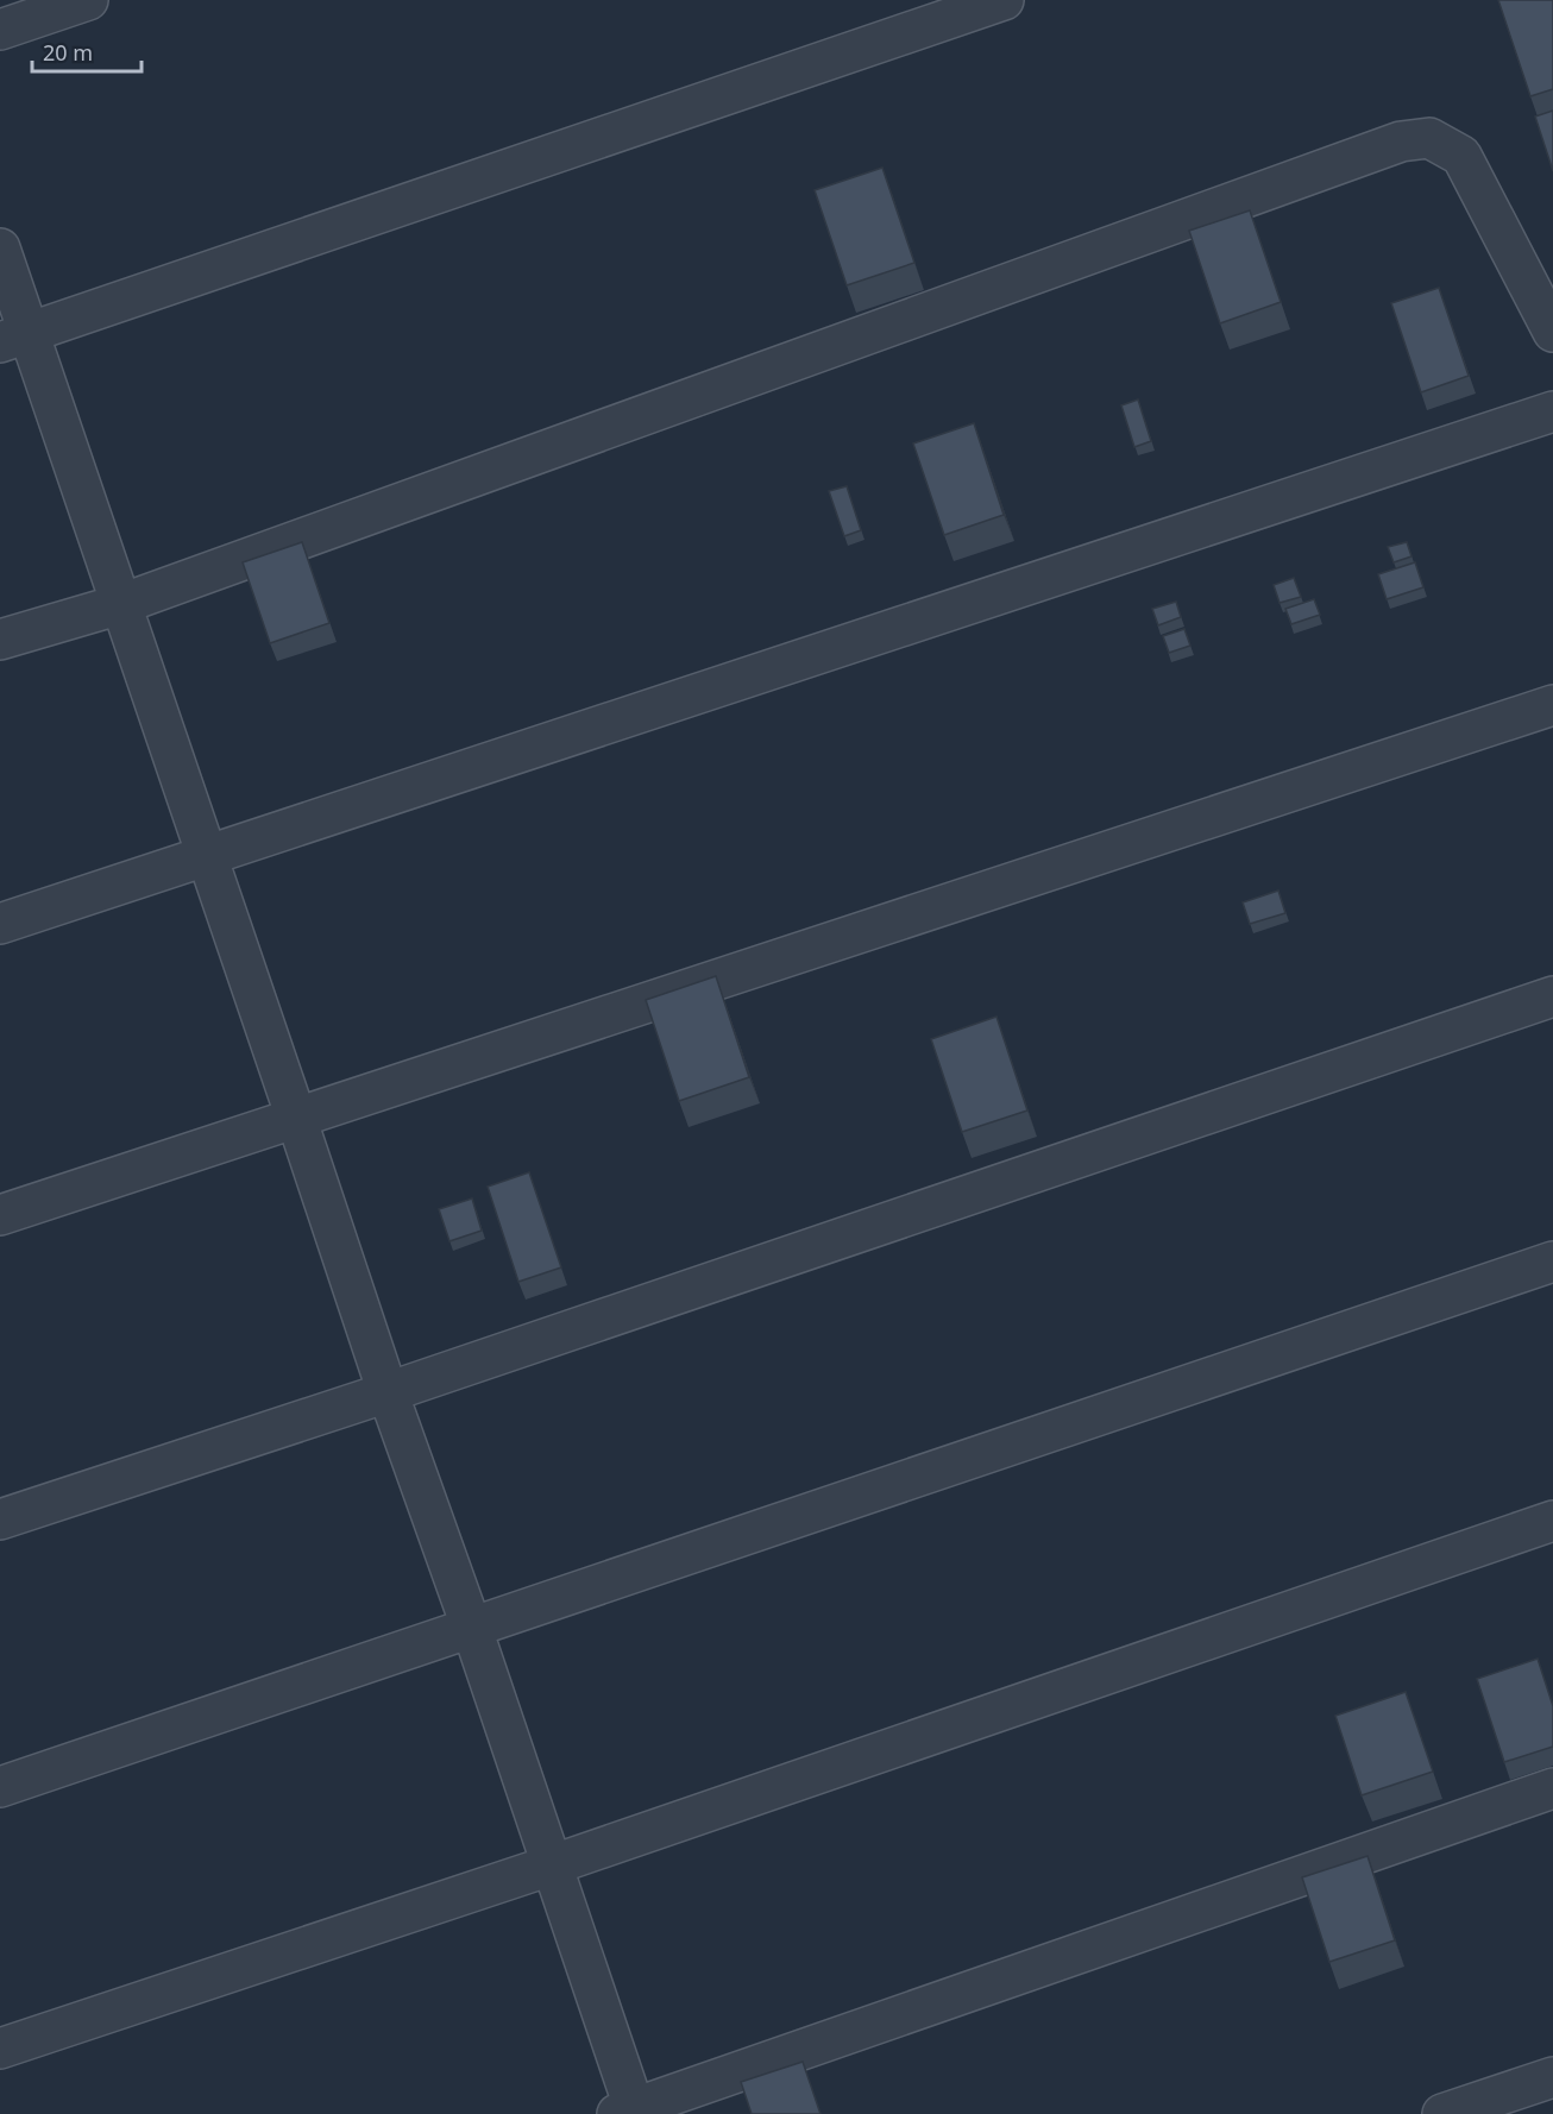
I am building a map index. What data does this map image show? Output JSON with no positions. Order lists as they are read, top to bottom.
{
  "scale_bar": "20 m"
}
